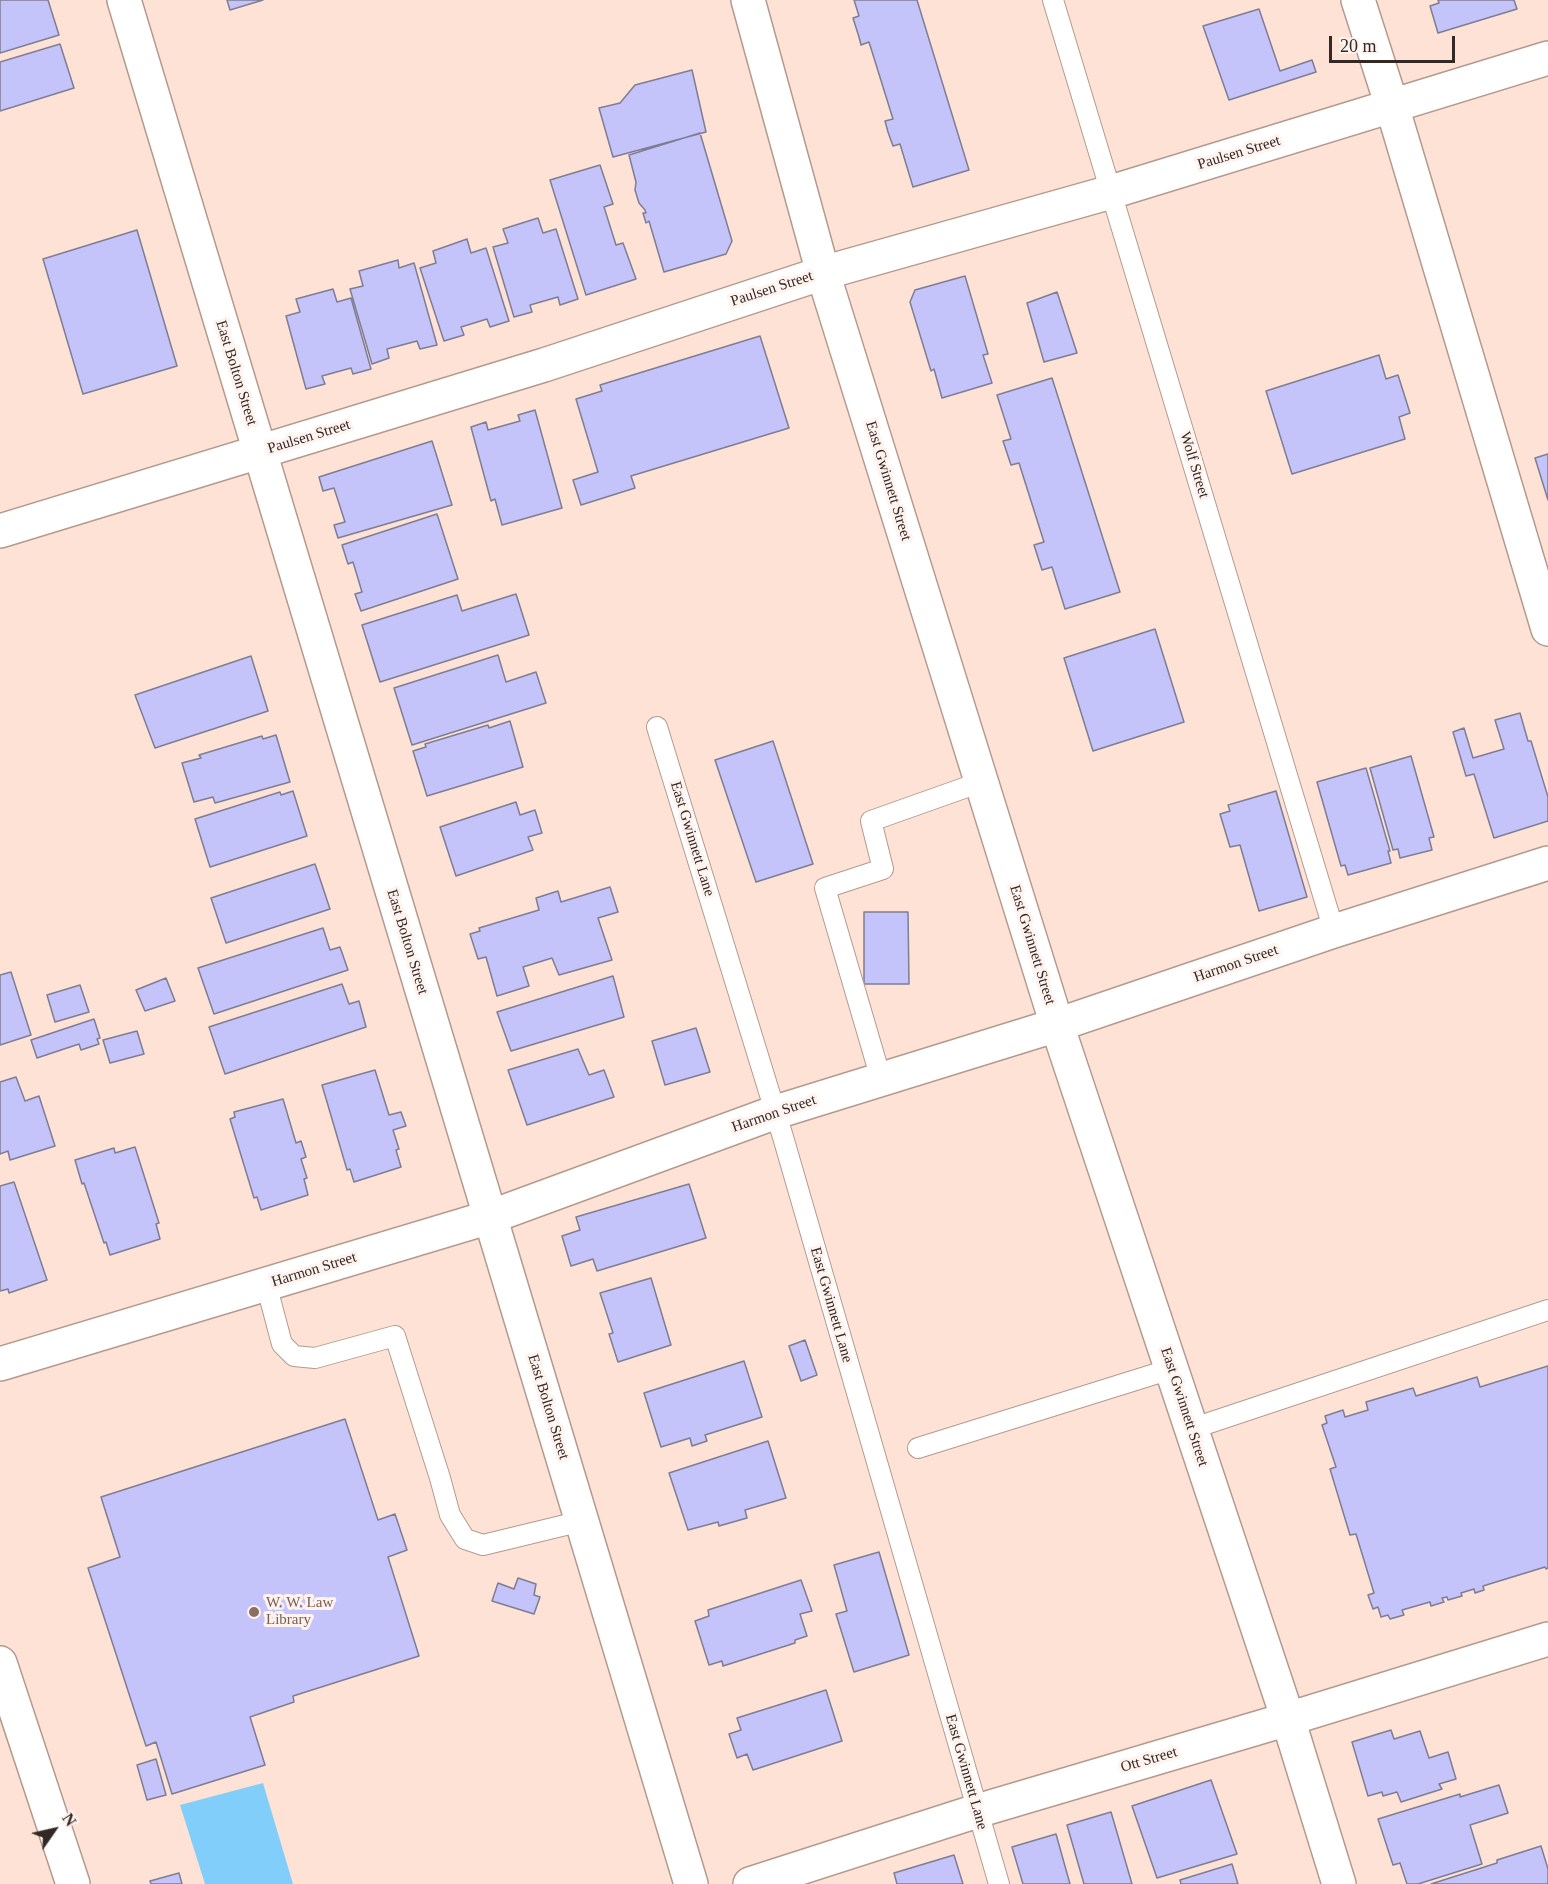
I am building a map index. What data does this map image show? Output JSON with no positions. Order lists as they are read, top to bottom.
{
  "streets": {
    "street": [
      "Paulsen Street",
      "East Bolton Street",
      "East Gwinnett Street",
      "Harmon Street",
      "Ott Street"
    ],
    "lane": ["Wolf Street", "East Gwinnett Lane"]
  },
  "crossings": [
    ["Paulsen Street", "East Bolton Street"],
    ["Paulsen Street", "Wolf Street"],
    ["Paulsen Street", "East Gwinnett Street"],
    ["East Bolton Street", "Harmon Street"],
    ["Wolf Street", "Harmon Street"],
    ["East Gwinnett Street", "Harmon Street"],
    ["East Gwinnett Street", "Ott Street"],
    ["East Gwinnett Lane", "Harmon Street"],
    ["East Gwinnett Lane", "Ott Street"]
  ],
  "places": ["W. W. Law Library"],
  "scale_bar": "20 m",
  "north": "top right"
}
